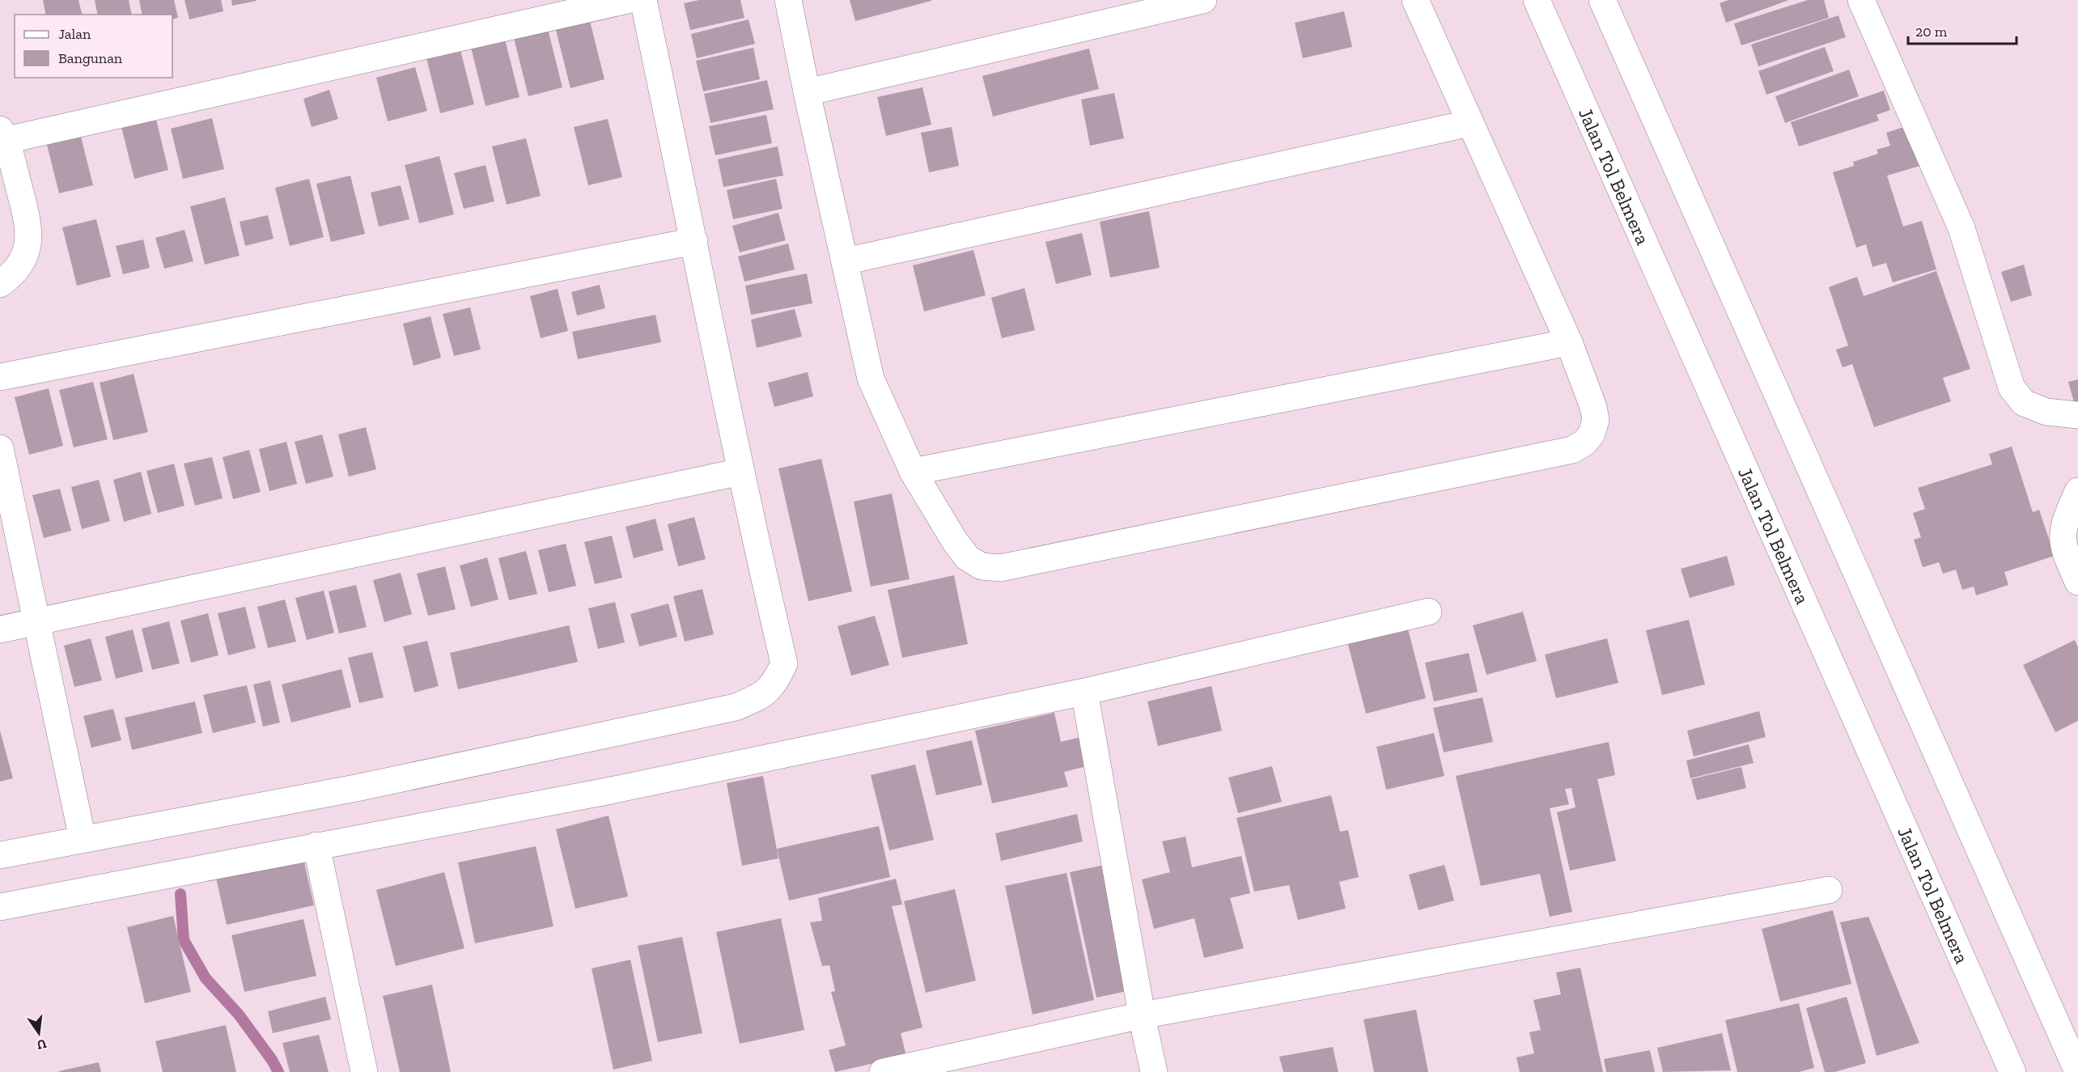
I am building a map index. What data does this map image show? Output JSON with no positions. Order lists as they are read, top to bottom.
{
  "streets": {
    "main road": ["Jalan Tol Belmera"]
  },
  "legend": ["Jalan", "Bangunan"],
  "scale_bar": "20 m",
  "north": "bottom"
}
